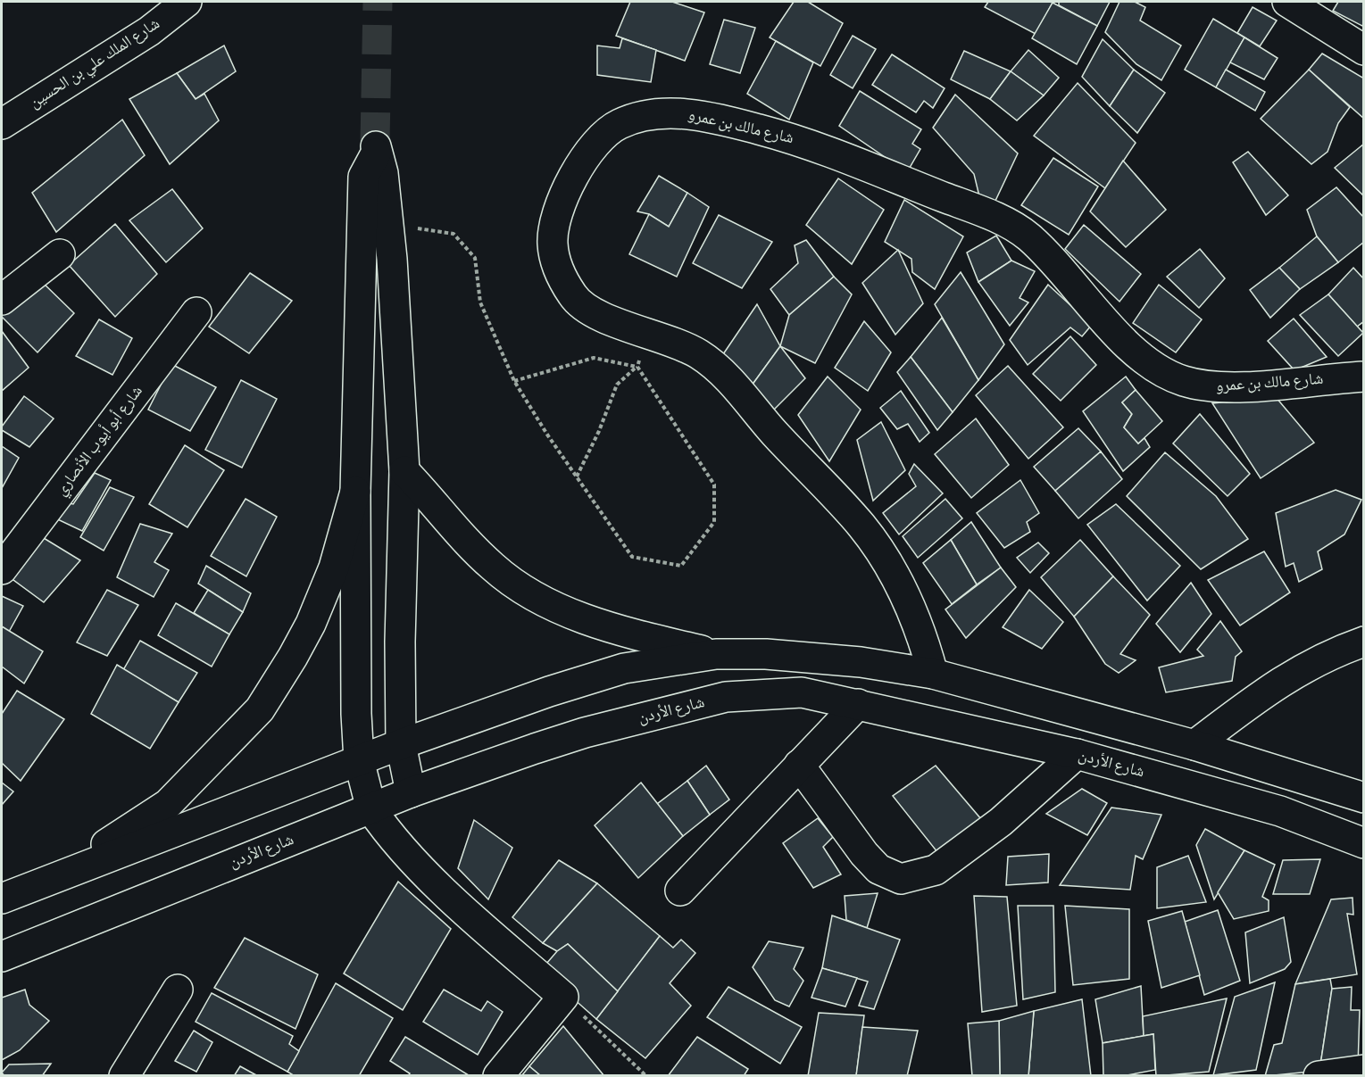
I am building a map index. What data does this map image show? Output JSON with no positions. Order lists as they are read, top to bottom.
{
  "streets": {
    "main road": [
      "شارع الملك علي بن الحسين",
      "شارع مالك بن عمرو",
      "شارع أبو أيوب الأنصاري",
      "شارع الأردن"
    ]
  }
}
